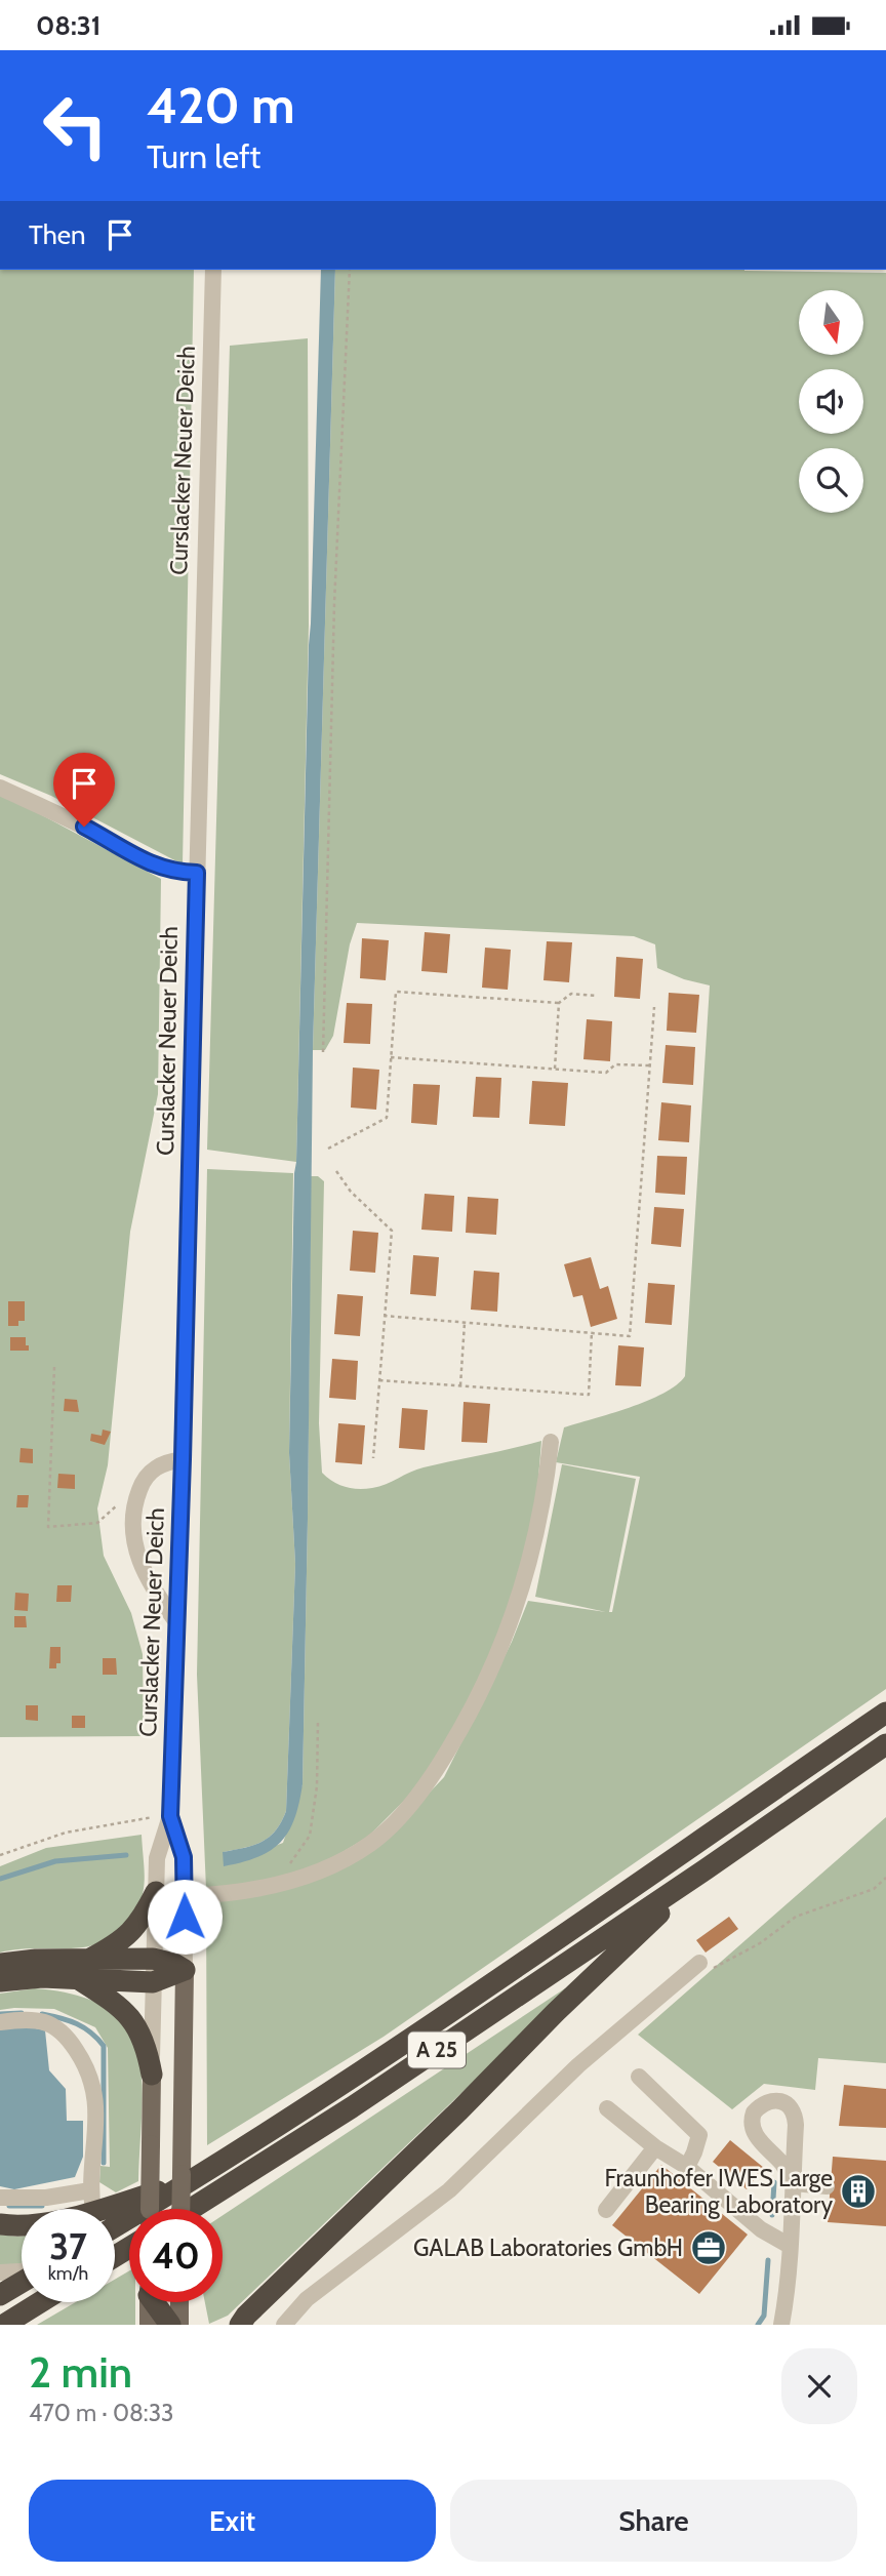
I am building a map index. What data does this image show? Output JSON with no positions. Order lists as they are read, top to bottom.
{
  "streets": {
    "highway": ["A 25"],
    "main road": ["Curslacker Neuer Deich"]
  },
  "places": {
    "building": ["Fraunhofer IWES Large Bearing Laboratory"],
    "office": ["GALAB Laboratories GmbH"]
  },
  "north": "bottom",
  "page": {
    "status": "08:31",
    "turn": ["420 m", "Turn left"],
    "then": "Then",
    "speed": "37 km/h",
    "limit": "40",
    "heading": ["2 min", "470 m · 08:33"],
    "buttons": ["Exit", "Share"]
  }
}
